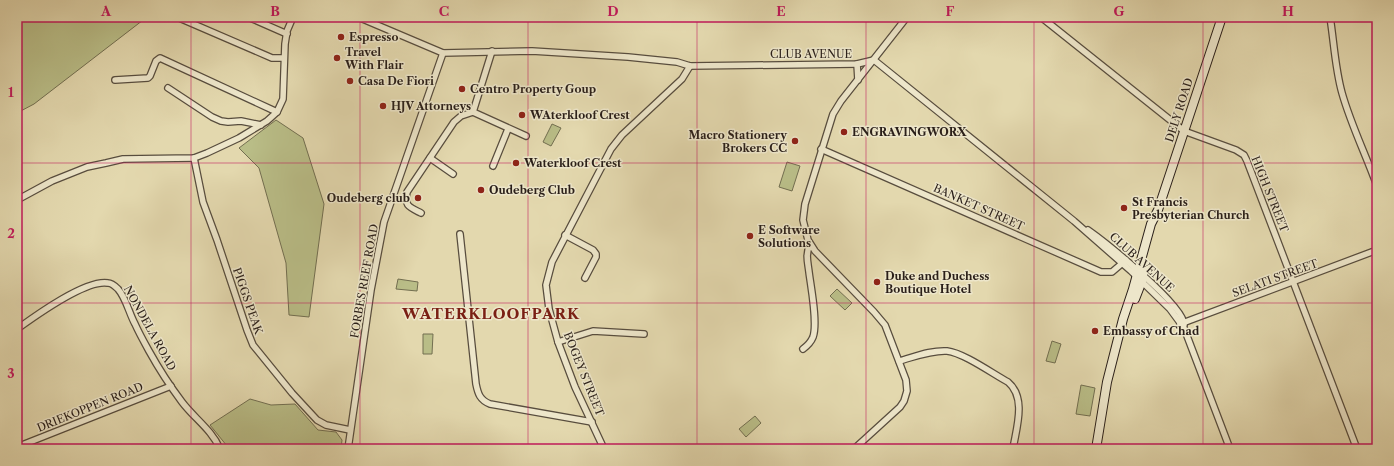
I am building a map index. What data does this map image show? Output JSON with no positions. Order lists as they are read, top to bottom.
{
  "streets": {
    "street": [
      "CLUB AVENUE",
      "DELY ROAD",
      "HIGH STREET",
      "BANKET STREET",
      "SELATI STREET",
      "FORBES REEF ROAD",
      "PIGGS PEAK",
      "NONDELA ROAD",
      "BOGEY STREET",
      "DRIEKOPPEN ROAD"
    ]
  },
  "crossings": [
    ["CLUB AVENUE", "DELY ROAD"],
    ["CLUB AVENUE", "BANKET STREET"],
    ["CLUB AVENUE", "SELATI STREET"],
    ["CLUB AVENUE", "FORBES REEF ROAD"],
    ["CLUB AVENUE", "BOGEY STREET"],
    ["DELY ROAD", "HIGH STREET"],
    ["HIGH STREET", "SELATI STREET"],
    ["FORBES REEF ROAD", "PIGGS PEAK"],
    ["NONDELA ROAD", "DRIEKOPPEN ROAD"]
  ],
  "districts": ["WATERKLOOFPARK"],
  "places": [
    "Espresso",
    "Travel With Flair",
    "Casa De Fiori",
    "Centro Property Goup",
    "HJV Attorneys",
    "WAterkloof Crest",
    "ENGRAVINGWORX",
    "Macro Stationery Brokers CC",
    "Waterkloof Crest",
    "Oudeberg Club",
    "Oudeberg club",
    "St Francis Presbyterian Church",
    "E Software Solutions",
    "Duke and Duchess Boutique Hotel",
    "Embassy of Chad"
  ],
  "grid": {
    "columns": [
      "A",
      "B",
      "C",
      "D",
      "E",
      "F",
      "G",
      "H"
    ],
    "rows": ["1", "2", "3"]
  }
}
